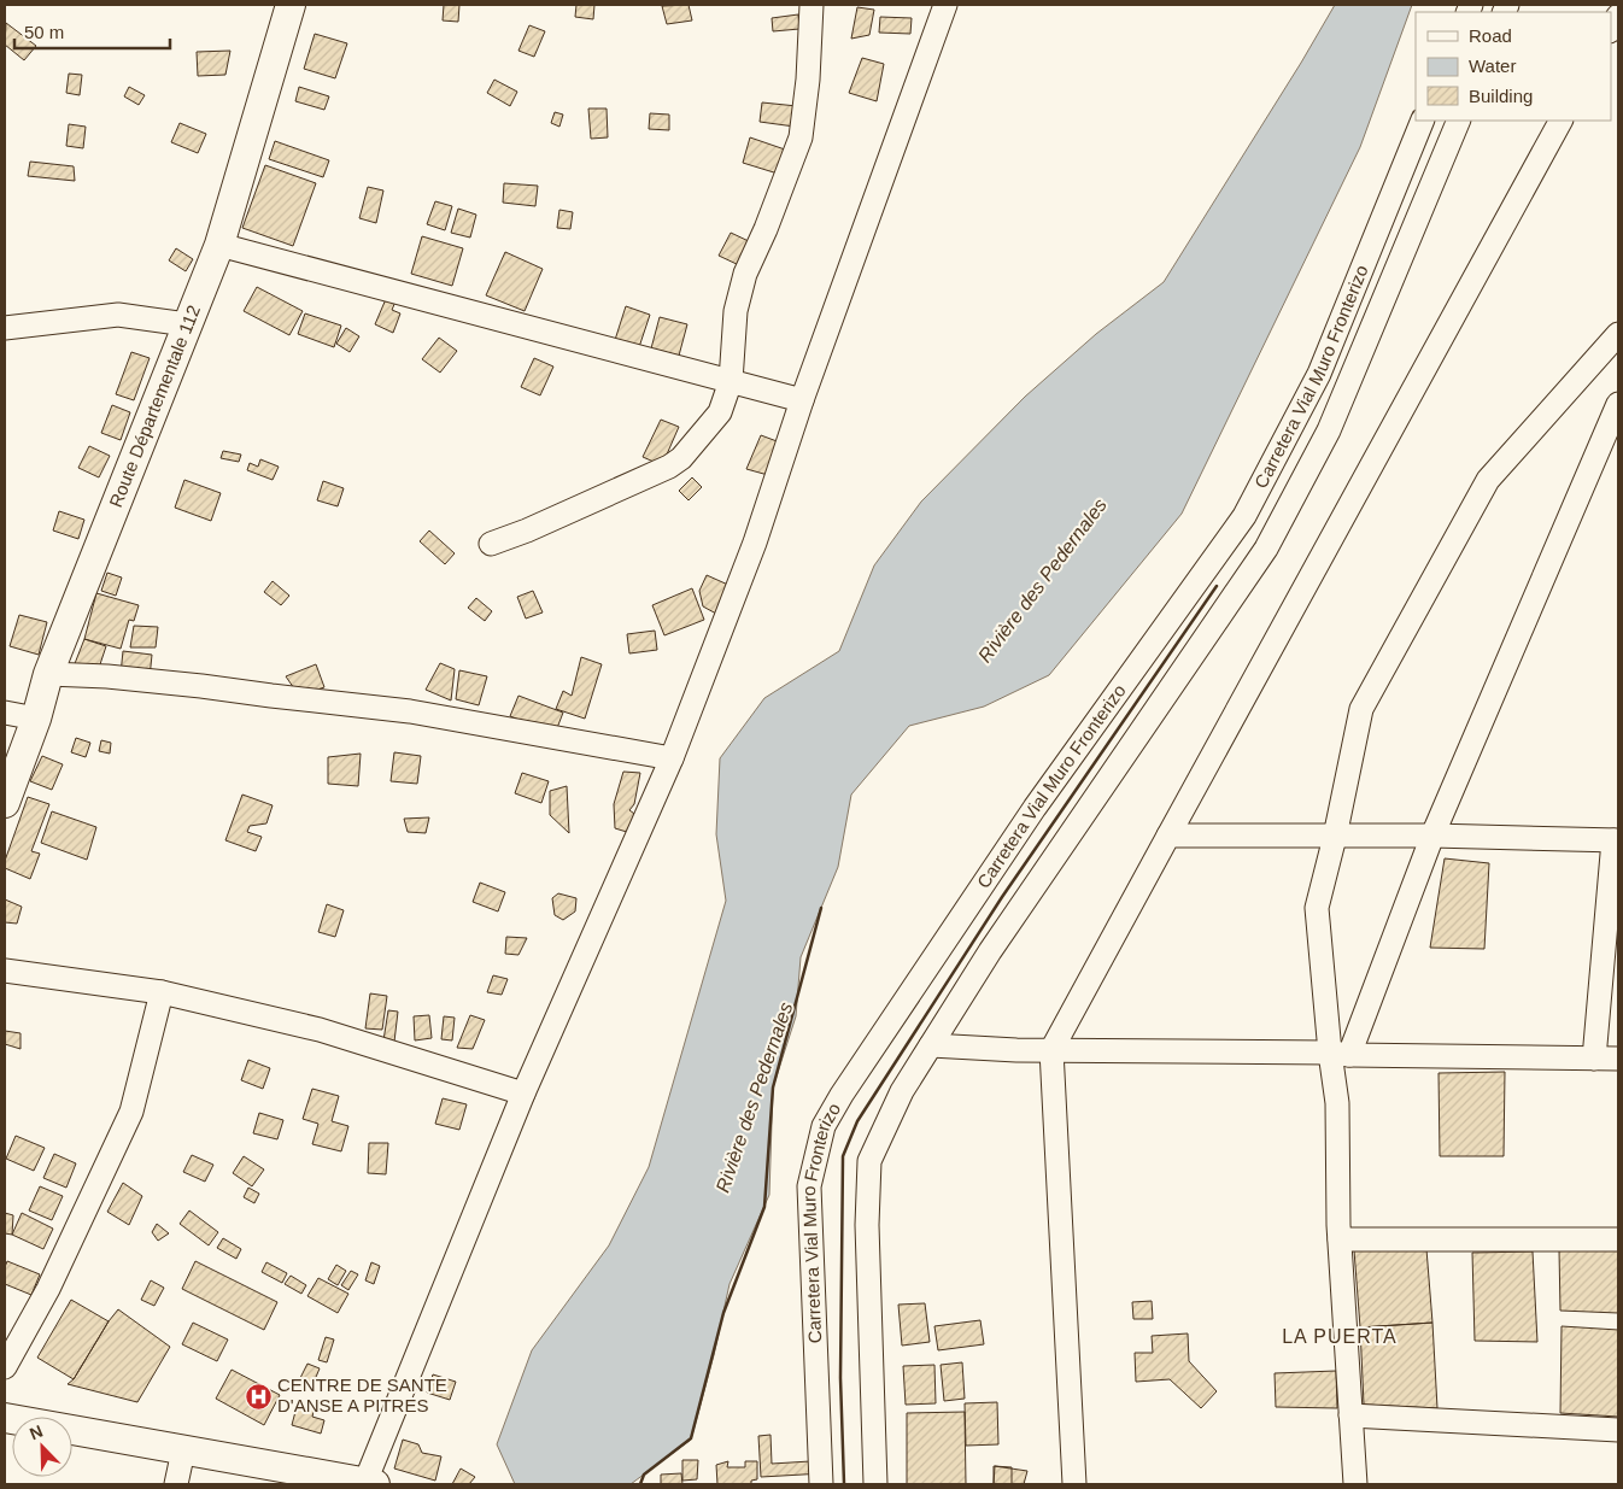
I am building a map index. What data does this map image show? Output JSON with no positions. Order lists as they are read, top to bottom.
{
  "streets": {
    "main road": ["Route Départementale 112"],
    "street": ["Carretera Vial Muro Fronterizo"]
  },
  "districts": ["LA PUERTA"],
  "water": ["Rivière des Pedernales"],
  "places": {
    "hospital": ["CENTRE DE SANTE D'ANSE A PITRES"]
  },
  "legend": ["Road", "Water", "Building"],
  "scale_bar": "50 m",
  "north": "top left"
}
